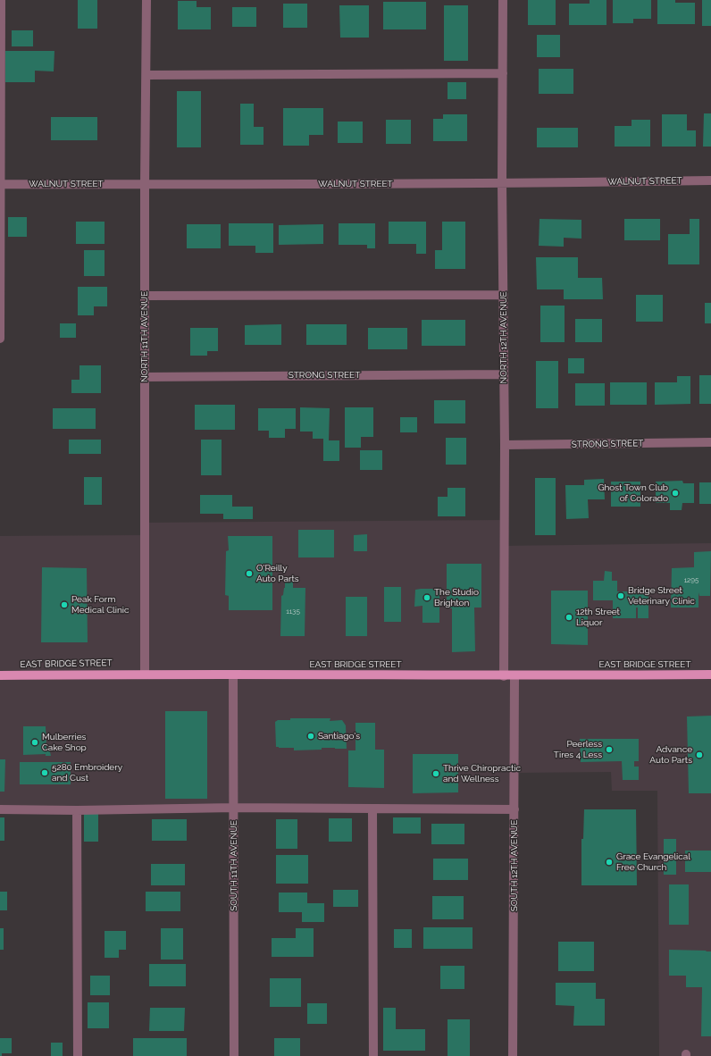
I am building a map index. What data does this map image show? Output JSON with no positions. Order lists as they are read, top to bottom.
{
  "streets": {
    "main road": ["EAST BRIDGE STREET"],
    "street": [
      "WALNUT STREET",
      "NORTH 11TH AVENUE",
      "NORTH 12TH AVENUE",
      "STRONG STREET",
      "SOUTH 11TH AVENUE",
      "SOUTH 12TH AVENUE"
    ]
  },
  "crossings": [
    ["WALNUT STREET", "NORTH 11TH AVENUE"],
    ["WALNUT STREET", "NORTH 12TH AVENUE"],
    ["NORTH 11TH AVENUE", "STRONG STREET"],
    ["NORTH 11TH AVENUE", "EAST BRIDGE STREET"],
    ["NORTH 12TH AVENUE", "STRONG STREET"],
    ["NORTH 12TH AVENUE", "EAST BRIDGE STREET"],
    ["EAST BRIDGE STREET", "SOUTH 11TH AVENUE"],
    ["EAST BRIDGE STREET", "SOUTH 12TH AVENUE"]
  ],
  "places": [
    "Ghost Town Club of Colorado",
    "O'Reilly Auto Parts",
    "Bridge Street Veterinary Clinic",
    "The Studio Brighton",
    "Peak Form Medical Clinic",
    "12th Street Liquor",
    "Santiago's",
    "Mulberries Cake Shop",
    "Peerless Tires 4 Less",
    "Advance Auto Parts",
    "5280 Embroidery and Cust",
    "Thrive Chiropractic and Wellness",
    "Grace Evangelical Free Church"
  ],
  "house_numbers": ["1295", "1135"]
}
